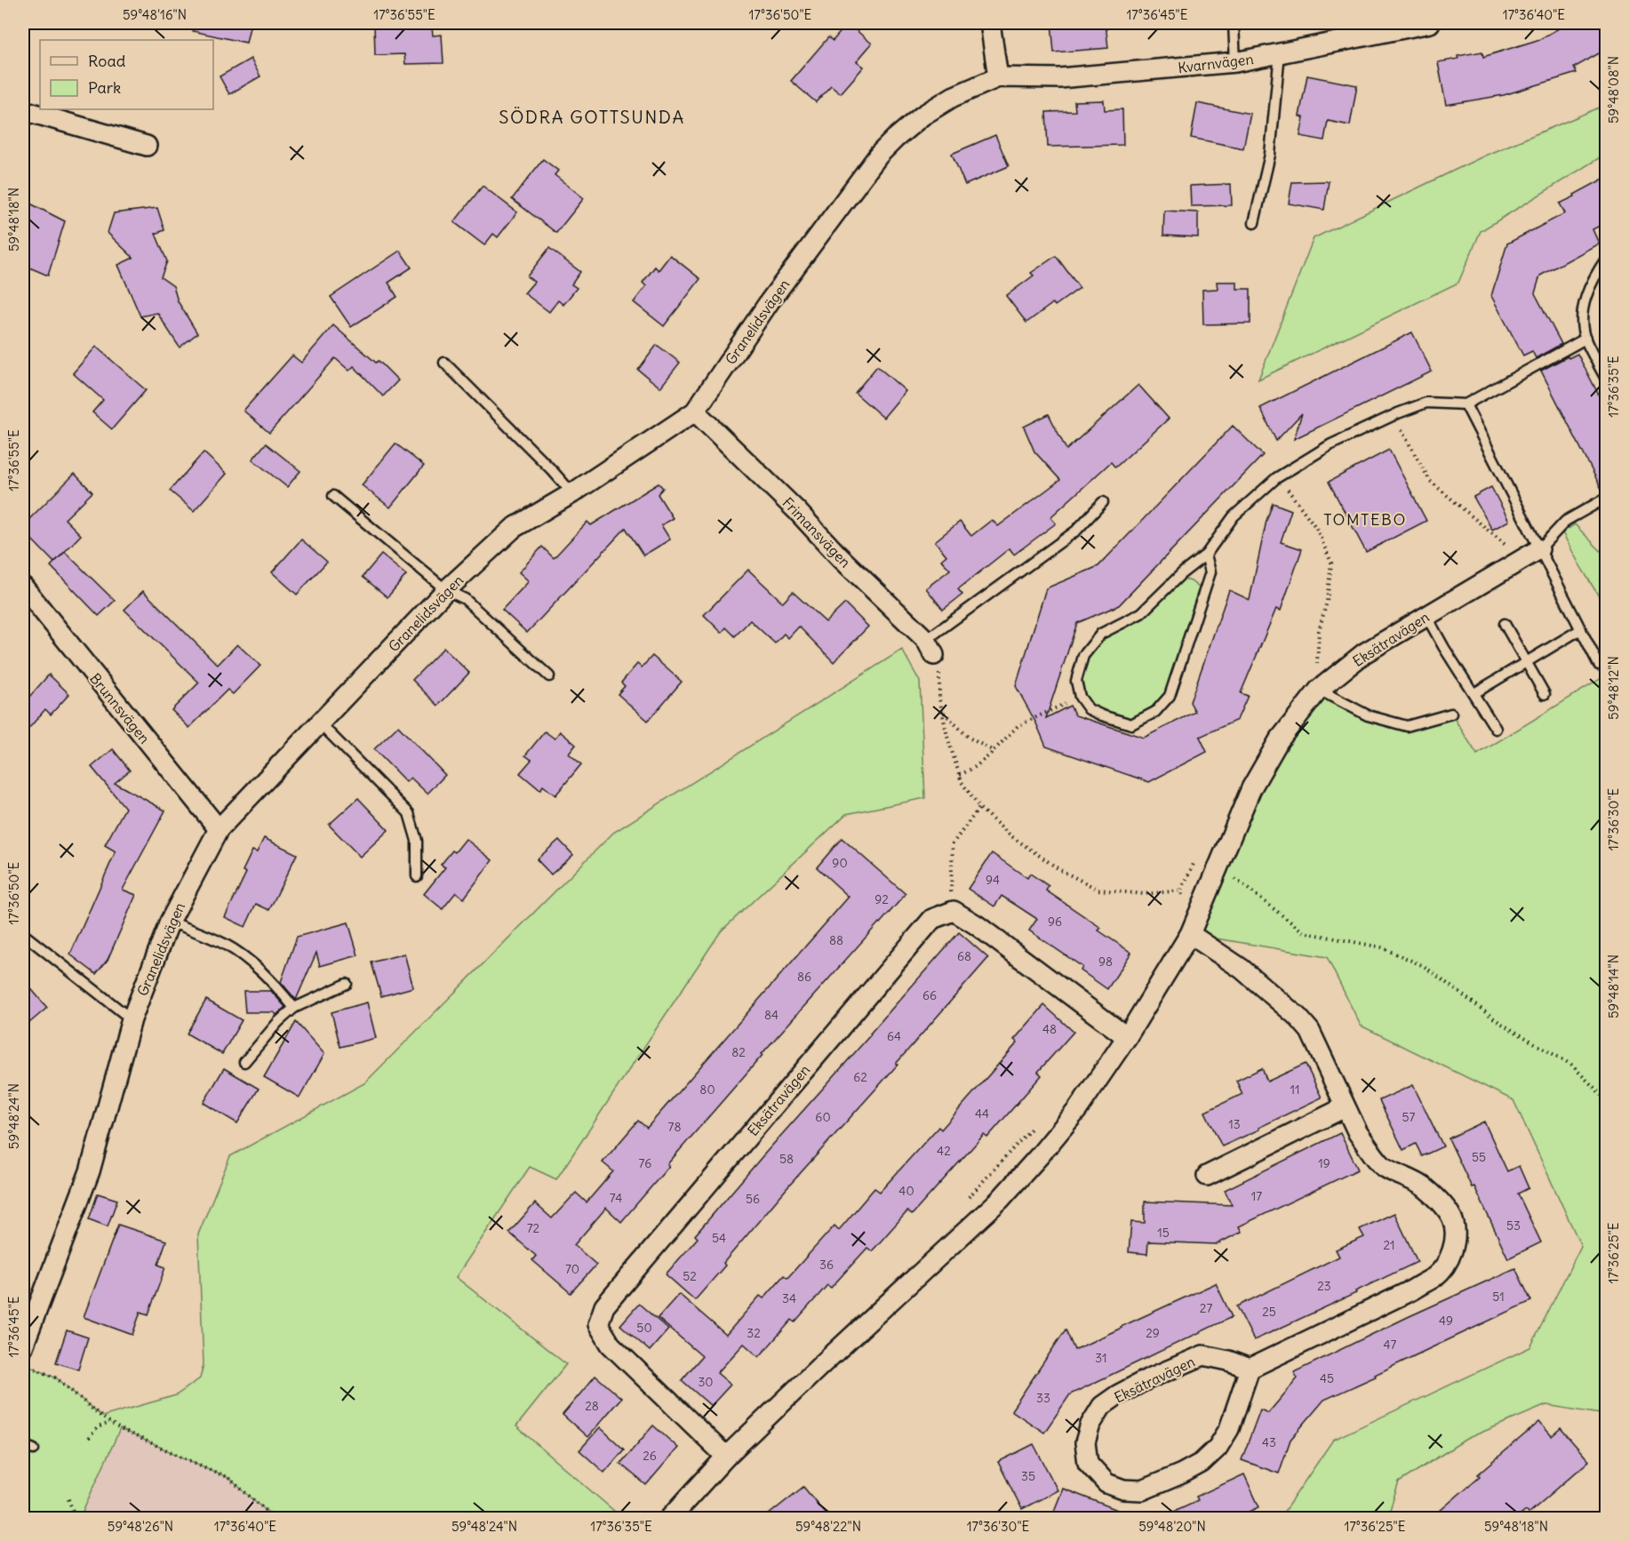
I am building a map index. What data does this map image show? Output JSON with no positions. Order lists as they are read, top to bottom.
{
  "streets": {
    "street": [
      "Kvarnvägen",
      "Granelidsvägen",
      "Frimansvägen",
      "Eksätravägen",
      "Brunnsvägen"
    ]
  },
  "crossings": [
    ["Kvarnvägen", "Granelidsvägen"],
    ["Granelidsvägen", "Frimansvägen"],
    ["Granelidsvägen", "Brunnsvägen"]
  ],
  "districts": ["SÖDRA GOTTSUNDA", "TOMTEBO"],
  "house_numbers": [
    "90",
    "94",
    "92",
    "96",
    "88",
    "68",
    "98",
    "86",
    "66",
    "84",
    "48",
    "64",
    "82",
    "62",
    "80",
    "11",
    "44",
    "60",
    "57",
    "13",
    "78",
    "42",
    "55",
    "58",
    "76",
    "19",
    "40",
    "17",
    "74",
    "56",
    "53",
    "72",
    "15",
    "54",
    "21",
    "36",
    "70",
    "52",
    "23",
    "51",
    "34",
    "27",
    "25",
    "49",
    "50",
    "32",
    "29",
    "47",
    "31",
    "45",
    "30",
    "33",
    "28",
    "43",
    "26",
    "35"
  ],
  "legend": ["Road", "Park"],
  "coordinates": [
    "59°48'16\"N",
    "17°36'55\"E",
    "17°36'50\"E",
    "17°36'45\"E",
    "17°36'40\"E",
    "59°48'08\"N",
    "59°48'18\"N",
    "17°36'35\"E",
    "59°48'12\"N",
    "17°36'30\"E",
    "59°48'14\"N",
    "59°48'24\"N",
    "17°36'25\"E",
    "59°48'26\"N",
    "59°48'22\"N",
    "59°48'20\"N"
  ]
}
